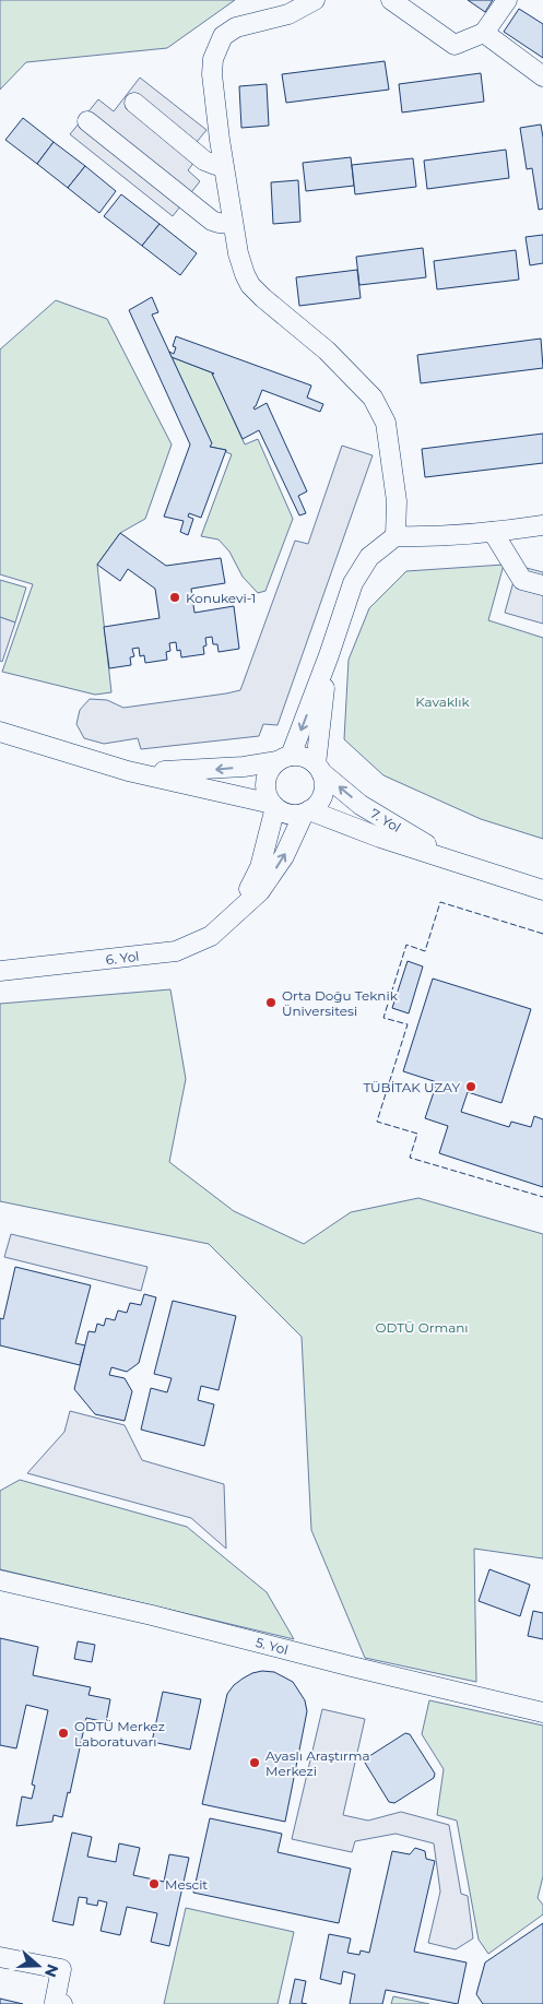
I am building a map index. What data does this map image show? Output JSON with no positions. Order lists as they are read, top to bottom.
{
  "streets": {
    "street": ["7. Yol", "6. Yol", "5. Yol"]
  },
  "crossings": [
    ["7. Yol", "6. Yol"]
  ],
  "parks": ["Kavaklık", "ODTÜ Ormanı"],
  "places": [
    "Konukevi-1",
    "Orta Doğu Teknik Üniversitesi",
    "TÜBİTAK UZAY",
    "ODTÜ Merkez Laboratuvarı",
    "Ayaslı Araştırma Merkezi",
    "Mescit"
  ],
  "north": "right"
}
